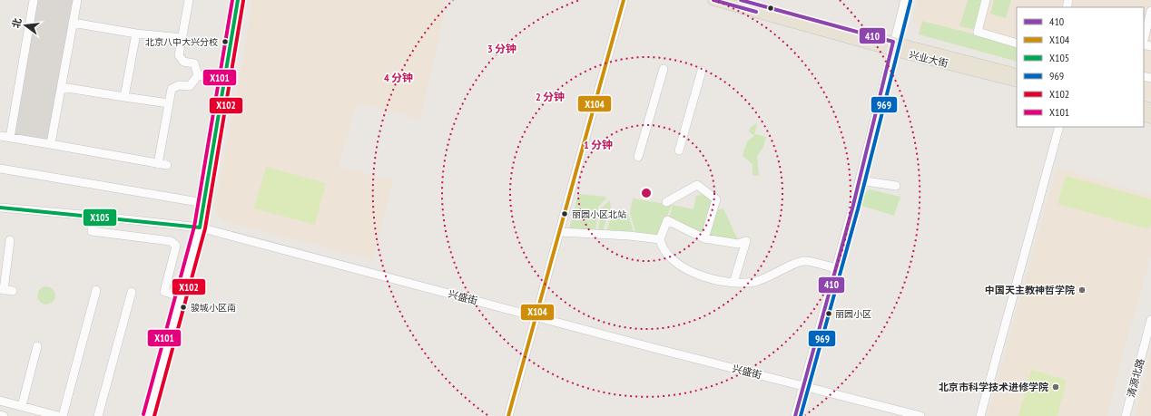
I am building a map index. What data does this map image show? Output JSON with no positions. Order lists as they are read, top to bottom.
{
  "streets": {
    "main road": ["兴业大街"],
    "street": ["兴盛街", "清源北路"]
  },
  "places": [
    "北京八中大兴分校",
    "丽园小区北站",
    "中国天主教神哲学院",
    "骏城小区南",
    "丽园小区",
    "北京市科学技术进修学院"
  ],
  "lines": [
    "transit line 410",
    "transit line X104",
    "transit line X105",
    "transit line X101",
    "transit line 969",
    "transit line X102"
  ],
  "legend": [
    "410",
    "X104",
    "X105",
    "969",
    "X102",
    "X101"
  ],
  "north": "left",
  "rings": [
    "3 分钟",
    "4 分钟",
    "2 分钟",
    "1 分钟"
  ]
}
